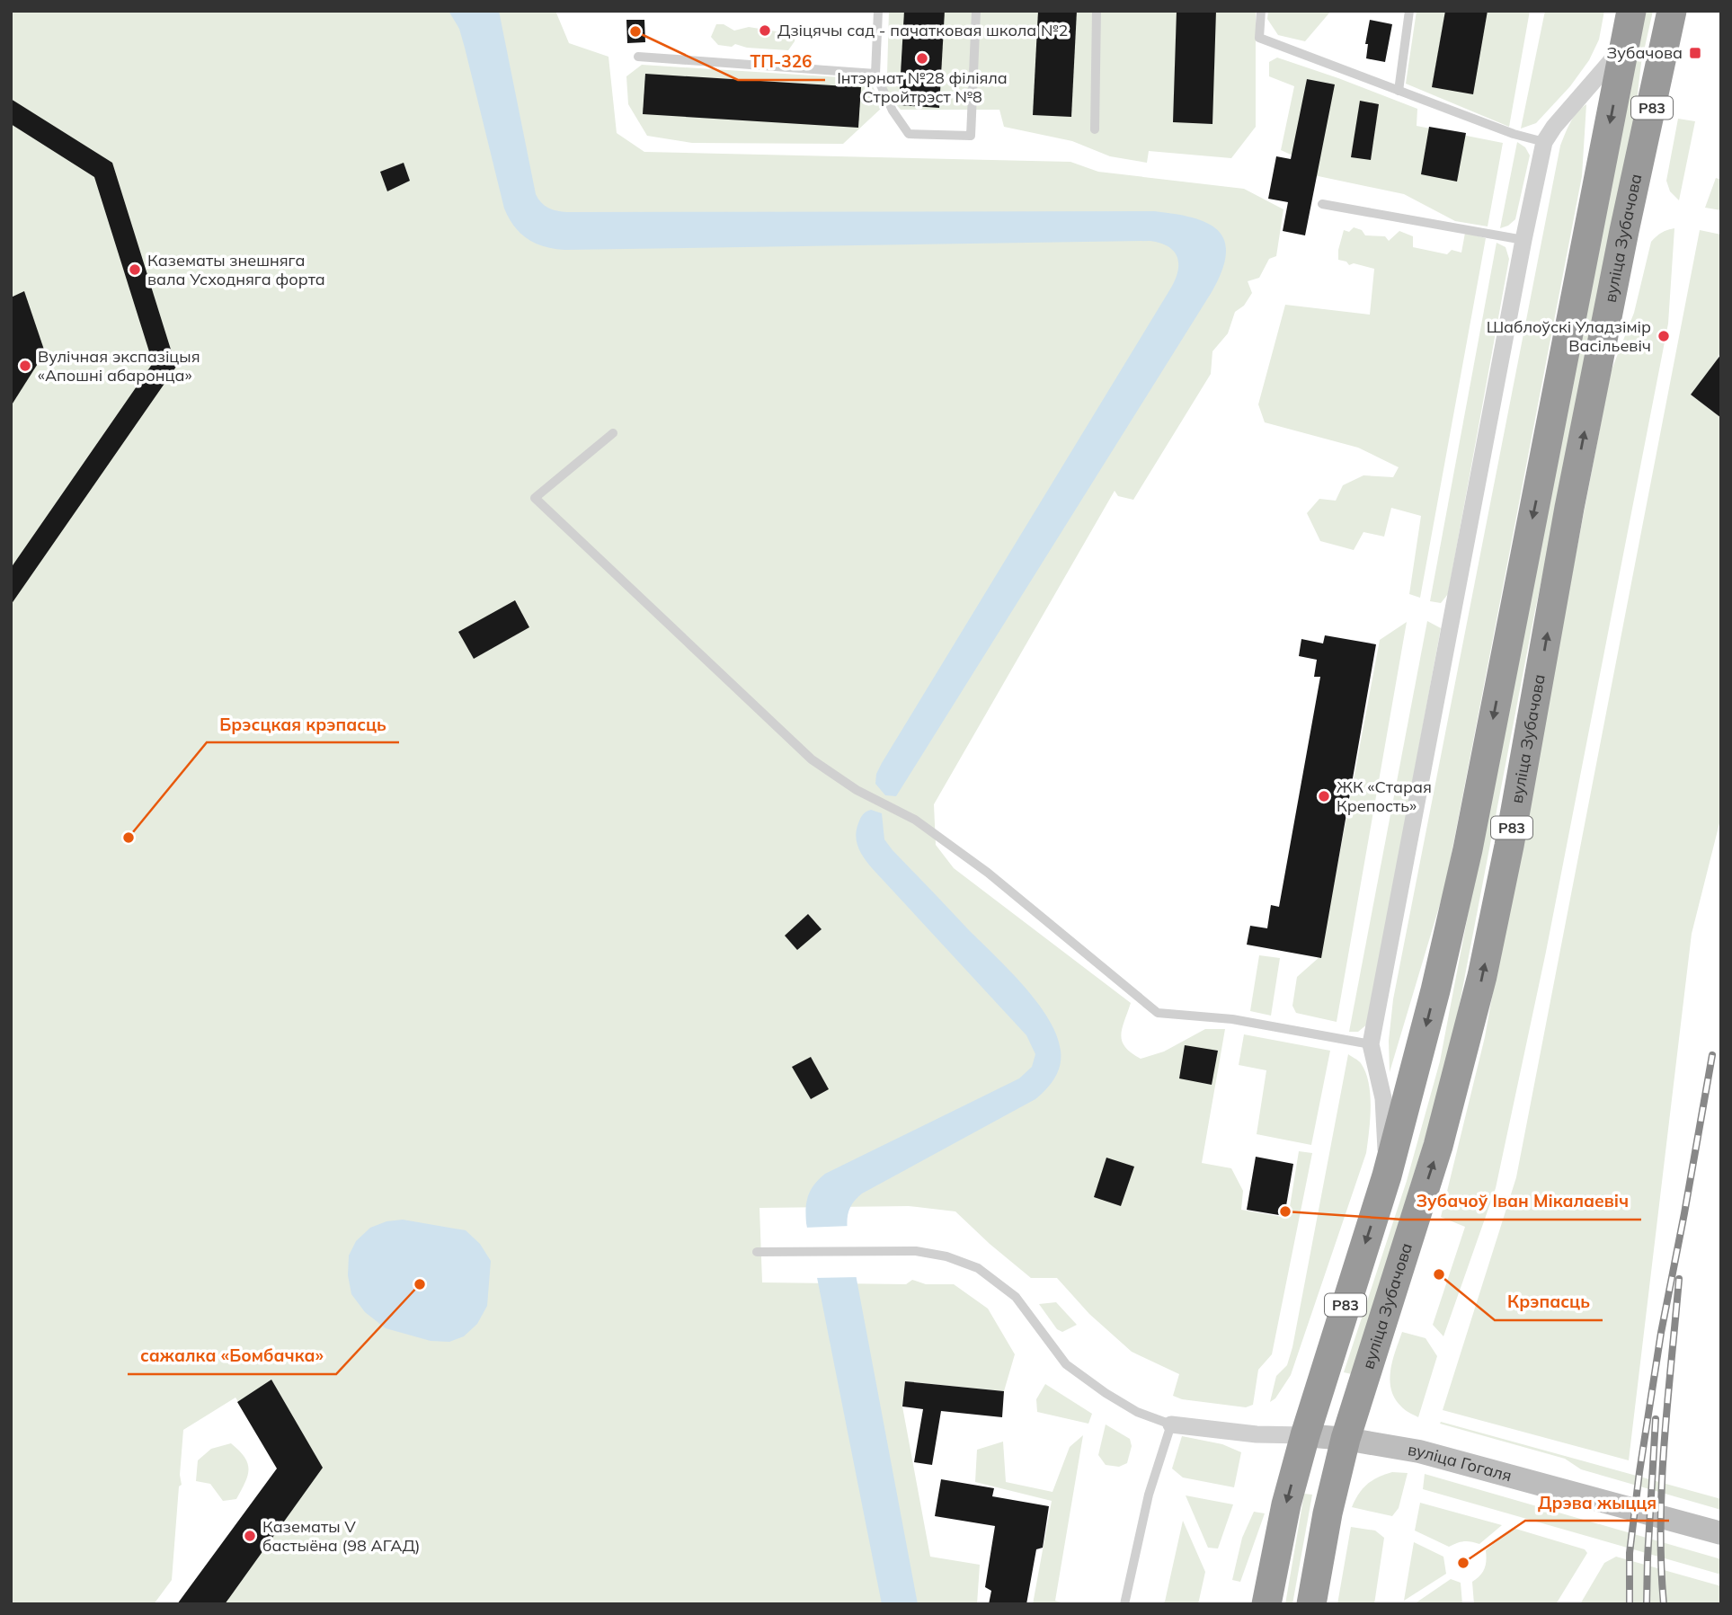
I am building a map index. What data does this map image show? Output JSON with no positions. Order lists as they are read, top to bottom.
{
  "streets": {
    "highway": ["Р83", "вуліца Зубачова"],
    "main road": ["вуліца Гогаля"]
  },
  "crossings": [
    ["Р83", "вуліца Гогаля"],
    ["вуліца Зубачова", "вуліца Гогаля"]
  ],
  "places": {
    "other": [
      "Дзіцячы сад - пачатковая школа №2",
      "ТП-326",
      "Інтэрнат №28 фiлiяла Стройтрэст №8",
      "Казематы знешняга вала Усходняга форта",
      "Шаблоўскі Уладзімір Васільевіч",
      "Вулічная экспазіцыя «Апошні абаронца»",
      "ЖК «Старая Крепость»",
      "Брэсцкая крэпасць",
      "Зубачоў Іван Мікалаевіч",
      "Крэпасць",
      "сажалка «Бомбачка»",
      "Казематы V бастыёна (98 АГАД)",
      "Дрэва жыцця"
    ],
    "transit": ["Зубачова"]
  }
}
